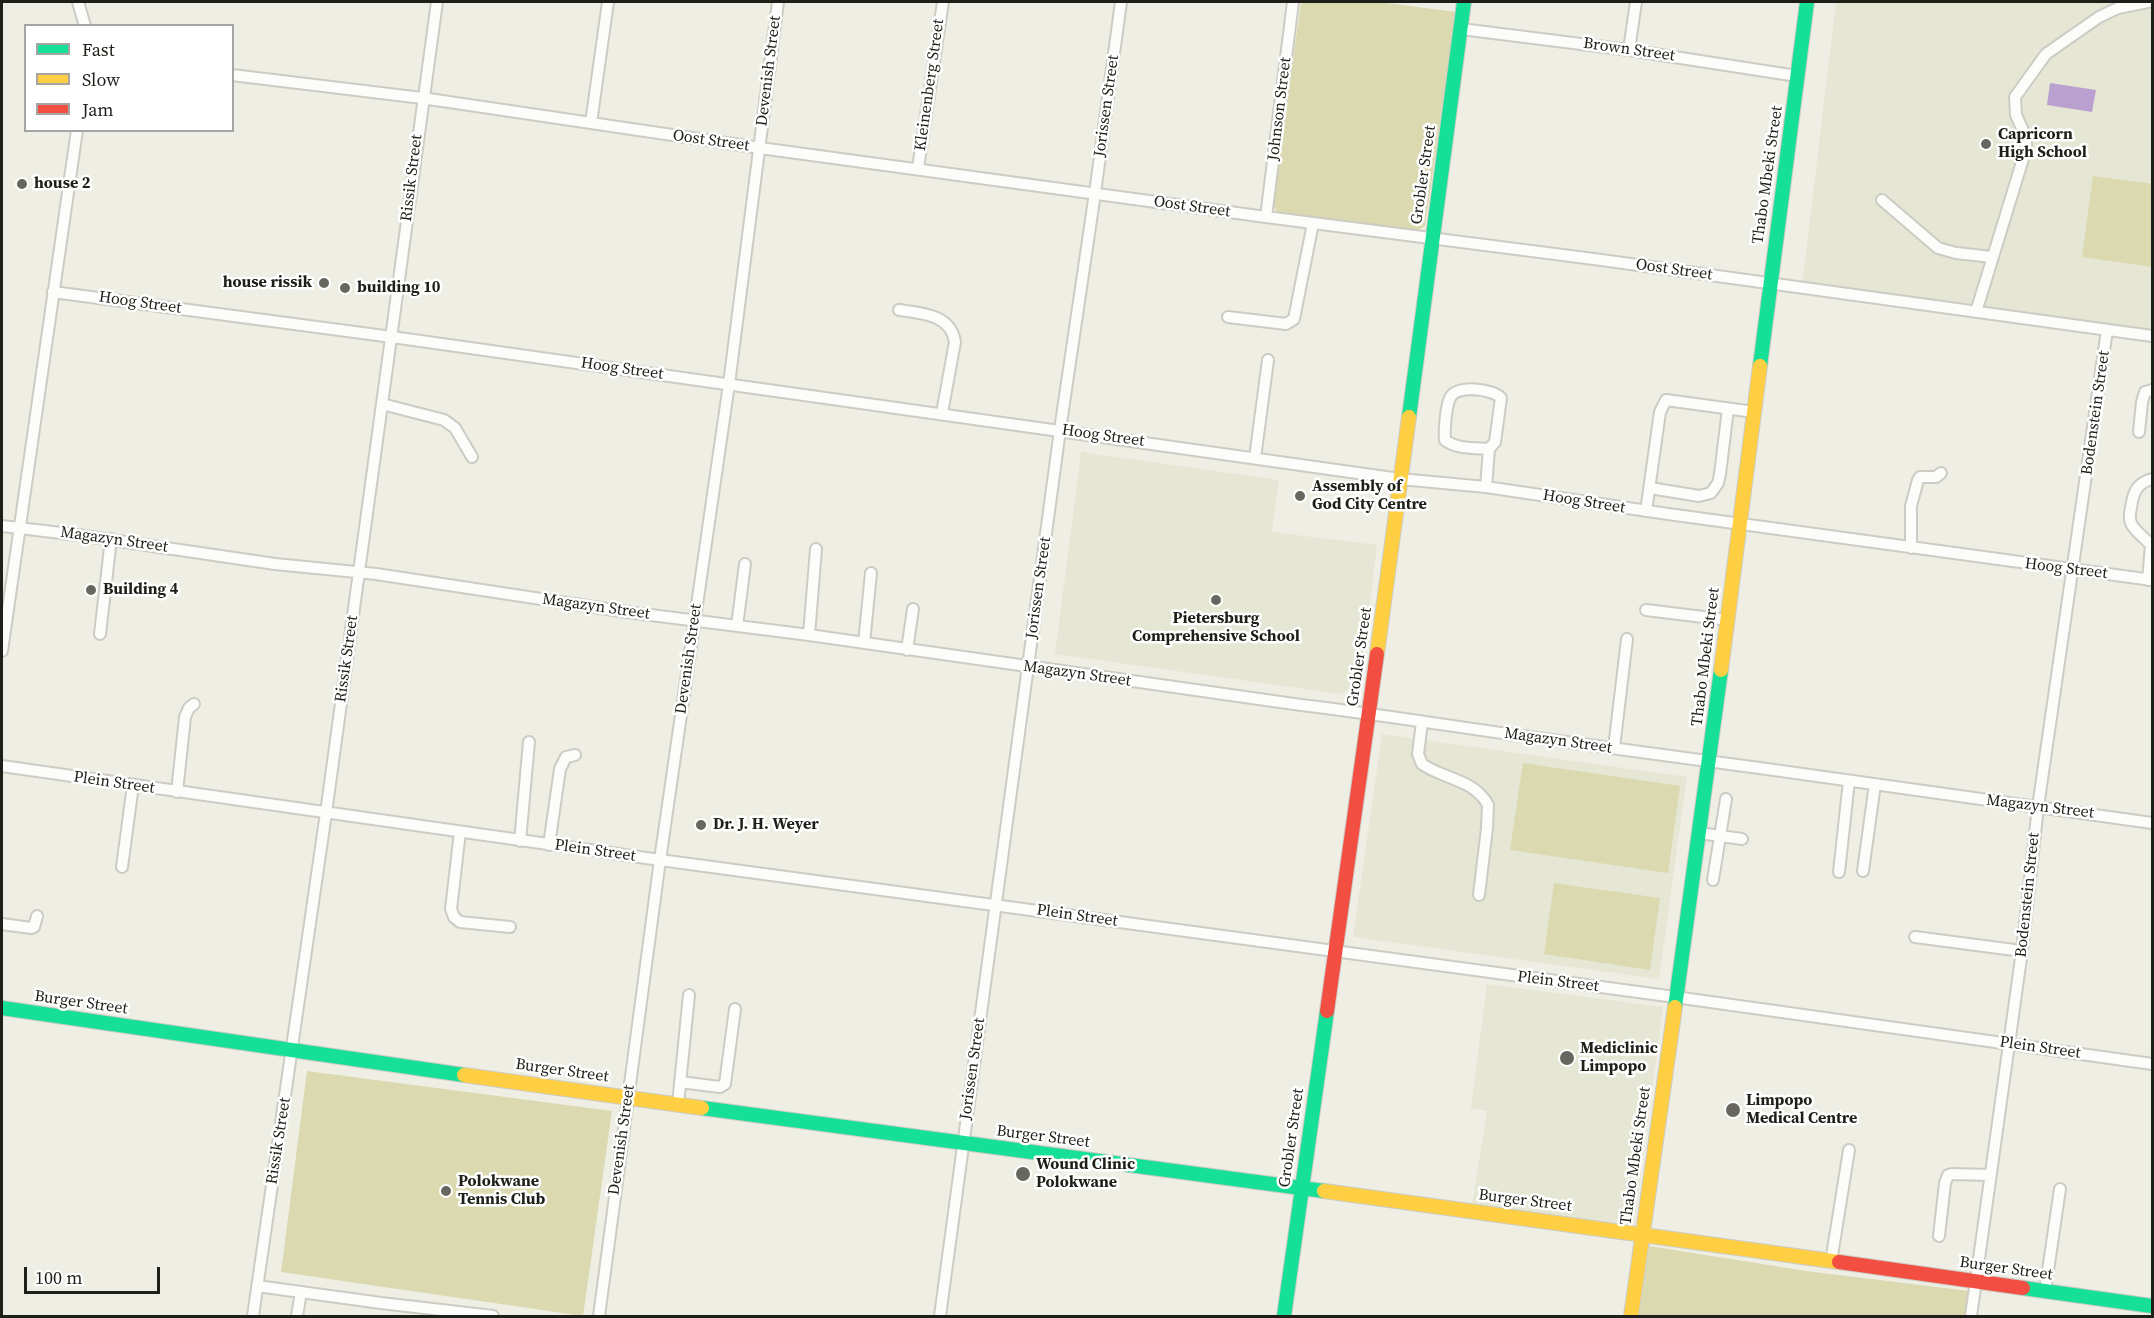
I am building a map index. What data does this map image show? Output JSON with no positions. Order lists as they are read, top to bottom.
{
  "streets": {
    "main road": ["Grobler Street", "Thabo Mbeki Street", "Burger Street"],
    "street": [
      "Brown Street",
      "Devenish Street",
      "Kleinenberg Street",
      "Jorissen Street",
      "Johnson Street",
      "Oost Street",
      "Rissik Street",
      "Hoog Street",
      "Bodenstein Street",
      "Magazyn Street",
      "Plein Street"
    ]
  },
  "crossings": [
    ["Brown Street", "Grobler Street"],
    ["Brown Street", "Thabo Mbeki Street"],
    ["Devenish Street", "Oost Street"],
    ["Devenish Street", "Hoog Street"],
    ["Devenish Street", "Magazyn Street"],
    ["Devenish Street", "Plein Street"],
    ["Devenish Street", "Burger Street"],
    ["Kleinenberg Street", "Oost Street"],
    ["Jorissen Street", "Oost Street"],
    ["Jorissen Street", "Hoog Street"],
    ["Jorissen Street", "Magazyn Street"],
    ["Jorissen Street", "Plein Street"],
    ["Jorissen Street", "Burger Street"],
    ["Johnson Street", "Oost Street"],
    ["Oost Street", "Grobler Street"],
    ["Oost Street", "Thabo Mbeki Street"],
    ["Oost Street", "Rissik Street"],
    ["Oost Street", "Bodenstein Street"],
    ["Grobler Street", "Hoog Street"],
    ["Grobler Street", "Magazyn Street"],
    ["Grobler Street", "Plein Street"],
    ["Grobler Street", "Burger Street"],
    ["Thabo Mbeki Street", "Hoog Street"],
    ["Thabo Mbeki Street", "Magazyn Street"],
    ["Thabo Mbeki Street", "Plein Street"],
    ["Thabo Mbeki Street", "Burger Street"],
    ["Rissik Street", "Hoog Street"],
    ["Rissik Street", "Magazyn Street"],
    ["Rissik Street", "Plein Street"],
    ["Rissik Street", "Burger Street"],
    ["Hoog Street", "Bodenstein Street"],
    ["Bodenstein Street", "Magazyn Street"],
    ["Bodenstein Street", "Plein Street"],
    ["Bodenstein Street", "Burger Street"]
  ],
  "places": [
    "Capricorn High School",
    "house 2",
    "house rissik",
    "building 10",
    "Assembly of God City Centre",
    "Building 4",
    "Pietersburg Comprehensive School",
    "Dr. J. H. Weyer",
    "Mediclinic Limpopo",
    "Limpopo Medical Centre",
    "Wound Clinic Polokwane",
    "Polokwane Tennis Club"
  ],
  "legend": ["Fast", "Slow", "Jam"],
  "scale_bar": "100 m"
}
